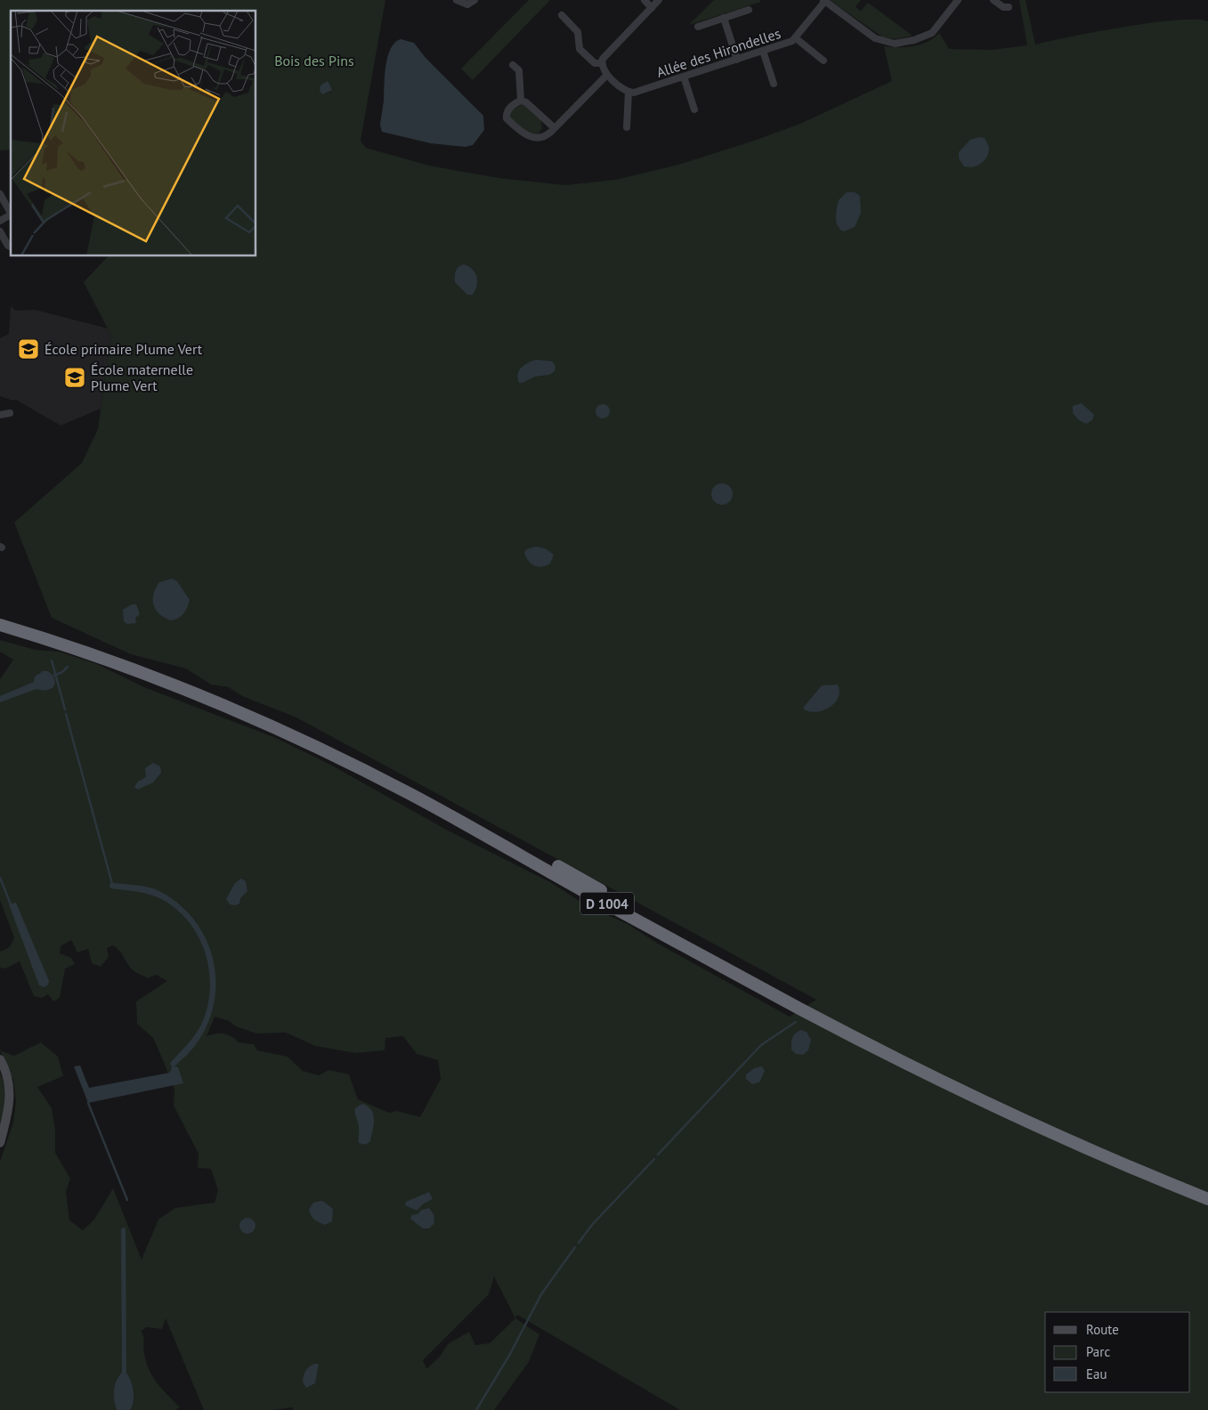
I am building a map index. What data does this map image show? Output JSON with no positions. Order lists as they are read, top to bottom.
{
  "streets": {
    "highway": ["D 1004"],
    "street": ["Allée des Hirondelles"]
  },
  "parks": ["Bois des Pins"],
  "places": {
    "school or university": ["École primaire Plume Vert", "École maternelle Plume Vert"]
  },
  "legend": ["Route", "Parc", "Eau"]
}
